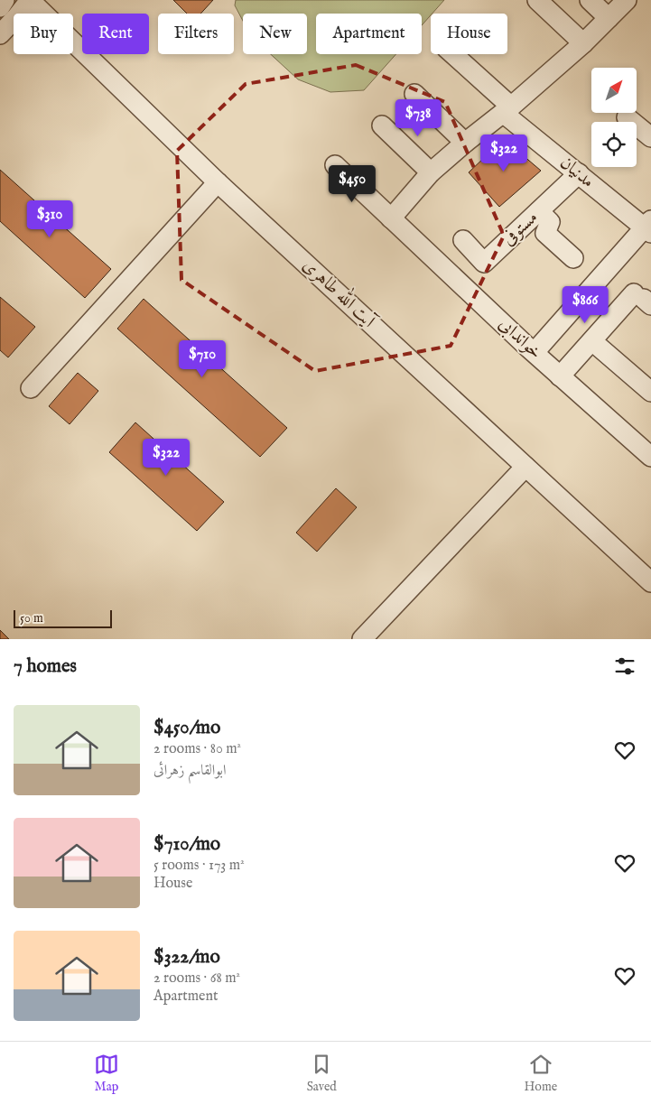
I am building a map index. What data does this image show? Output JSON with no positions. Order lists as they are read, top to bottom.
{
  "streets": {
    "street": [
      "مدنیان",
      "مستوفی",
      "آیت الله طاهری",
      "خواندابی"
    ]
  },
  "crossings": [
    ["مدنیان", "مستوفی"]
  ],
  "scale_bar": "50 m",
  "north": "top right",
  "page": {
    "chip": [
      "Buy",
      "Rent",
      "Filters",
      "New",
      "Apartment",
      "House"
    ],
    "price": [
      "$738",
      "$322",
      "$450",
      "$310",
      "$866",
      "$710",
      "$322"
    ],
    "scale": "50 m",
    "heading": "7 homes",
    "list": [
      {
        "name": "$450/mo",
        "note": "2 rooms · 80 m² · ابوالقاسم زهرائی"
      },
      {
        "name": "$710/mo",
        "note": "5 rooms · 173 m² · House"
      },
      {
        "name": "$322/mo",
        "note": "2 rooms · 68 m² · Apartment"
      }
    ],
    "tabs": ["Map", "Saved", "Home"]
  }
}
